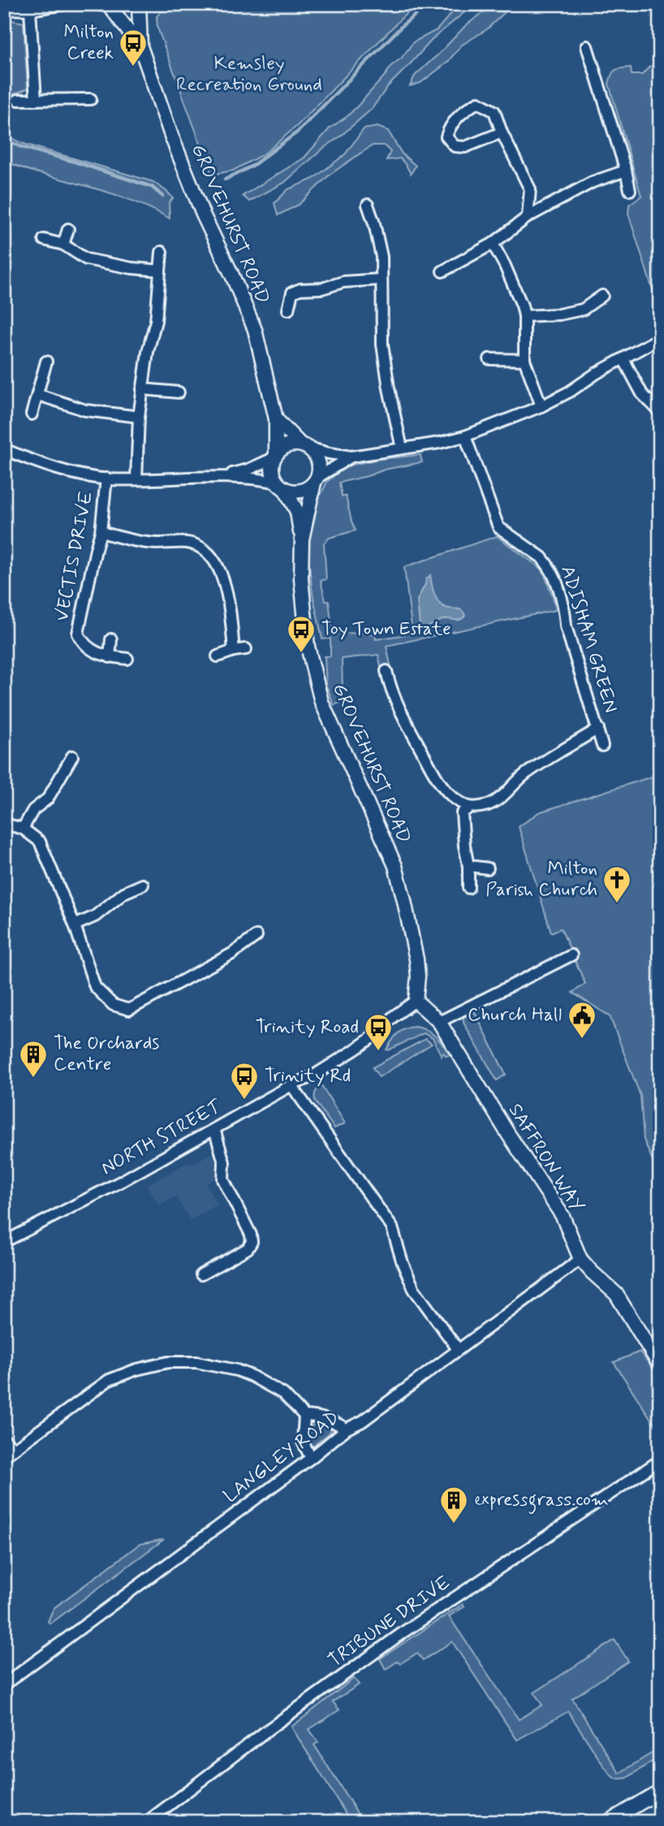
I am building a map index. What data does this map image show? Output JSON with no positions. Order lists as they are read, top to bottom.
{
  "streets": {
    "street": [
      "GROVEHURST ROAD",
      "VECTIS DRIVE",
      "ADISHAM GREEN",
      "NORTH STREET",
      "SAFFRON WAY",
      "LANGLEY ROAD",
      "TRIBUNE DRIVE"
    ]
  },
  "crossings": [
    ["GROVEHURST ROAD", "NORTH STREET"],
    ["GROVEHURST ROAD", "SAFFRON WAY"],
    ["NORTH STREET", "SAFFRON WAY"],
    ["SAFFRON WAY", "LANGLEY ROAD"]
  ],
  "parks": ["Kemsley Recreation Ground"],
  "places": {
    "bus stop": [
      "Milton Creek",
      "Toy Town Estate",
      "Trinity Road",
      "Trinity Rd"
    ],
    "church": ["Milton Parish Church"],
    "public building": ["Church Hall"],
    "building": ["The Orchards Centre", "expressgrass.com"]
  }
}
